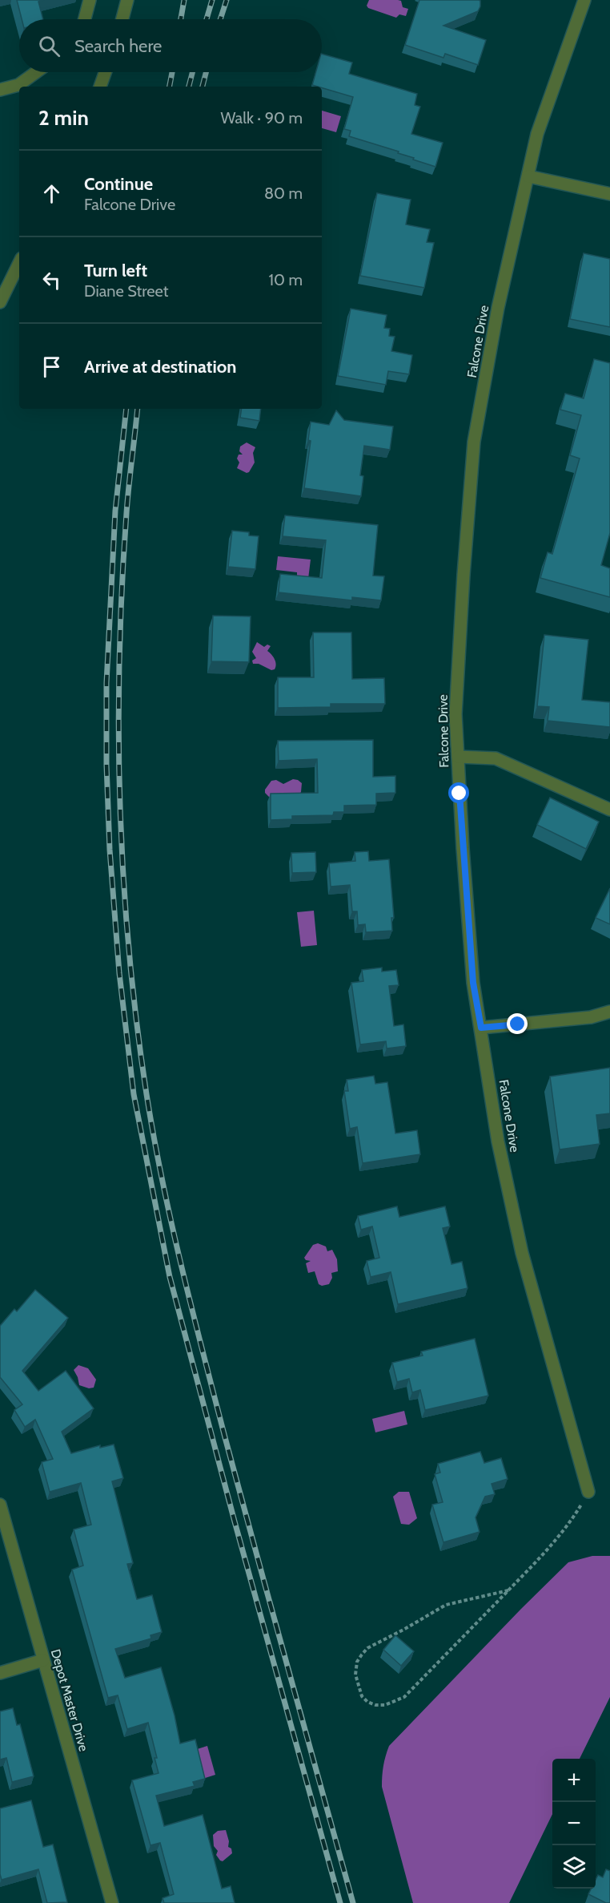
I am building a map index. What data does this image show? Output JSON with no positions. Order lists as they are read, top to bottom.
{
  "streets": {
    "street": ["Falcone Drive", "Depot Master Drive"]
  },
  "page": {
    "search": "Search here",
    "heading": ["2 min", "Walk · 90 m"],
    "list": [
      ["Continue", "Falcone Drive", "80 m"],
      ["Turn left", "Diane Street", "10 m"],
      "Arrive at destination"
    ],
    "map_buttons": ["+", "−"]
  }
}
